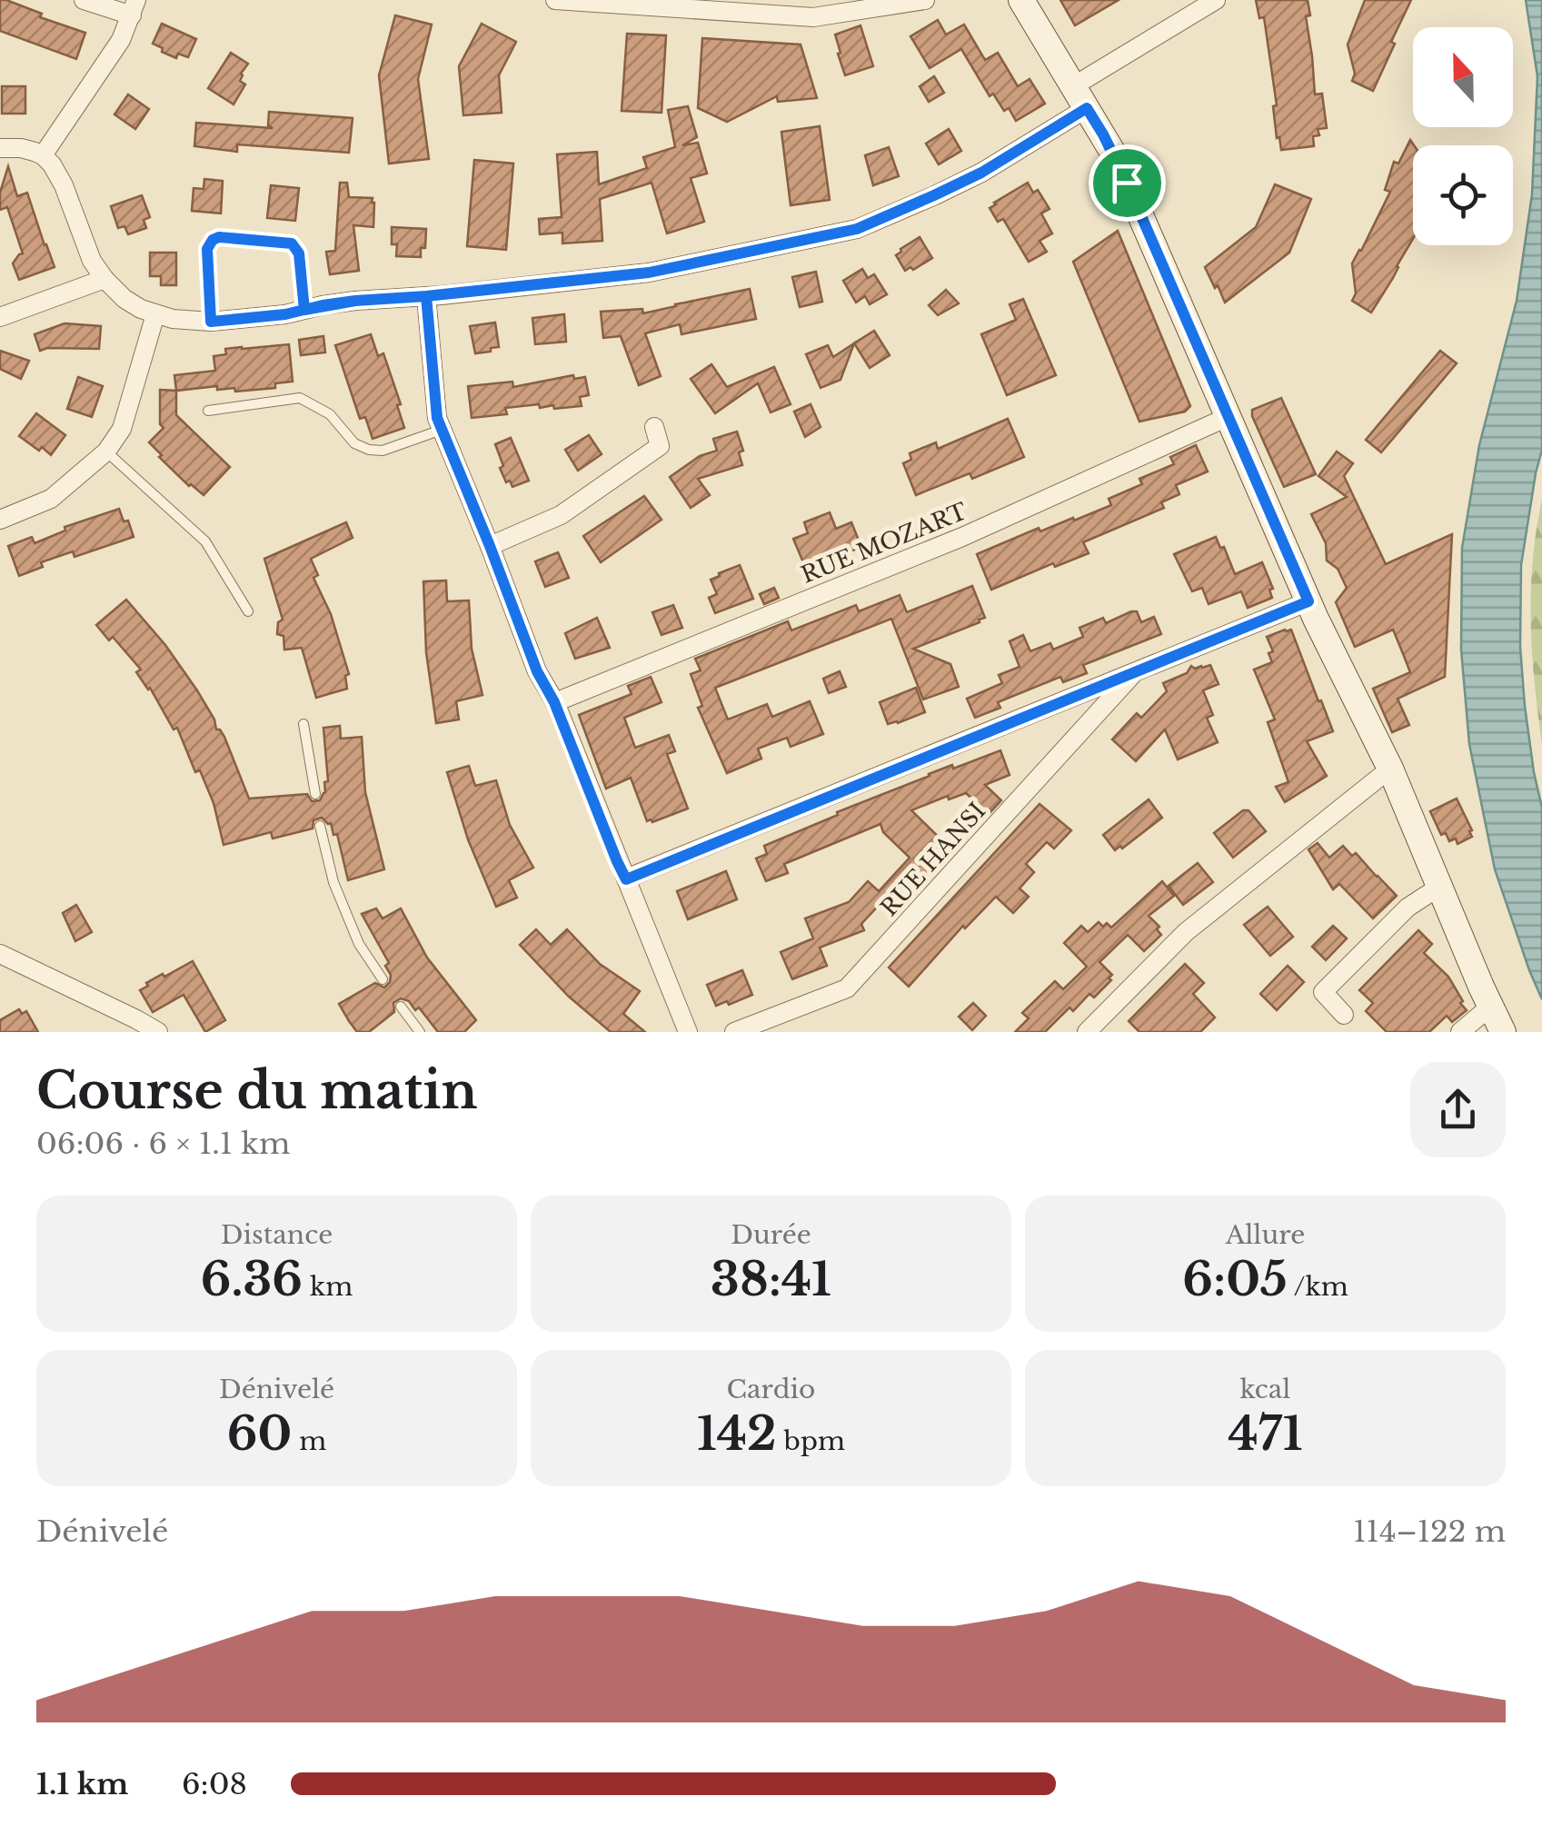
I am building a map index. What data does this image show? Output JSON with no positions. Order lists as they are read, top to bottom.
{
  "streets": {
    "street": ["RUE MOZART", "RUE HANSI"]
  },
  "north": "top",
  "page": {
    "heading": ["Course du matin", "06:06 · 6 × 1.1 km"],
    "stats": [
      ["Distance", "6.36 km"],
      ["Durée", "38:41"],
      ["Allure", "6:05 /km"],
      ["Dénivelé", "60 m"],
      ["Cardio", "142 bpm"],
      ["kcal", "471"]
    ],
    "chart": ["Dénivelé", "114–122 m"],
    "list": [
      {
        "name": "1.1 km",
        "note": "6:08"
      }
    ]
  }
}
